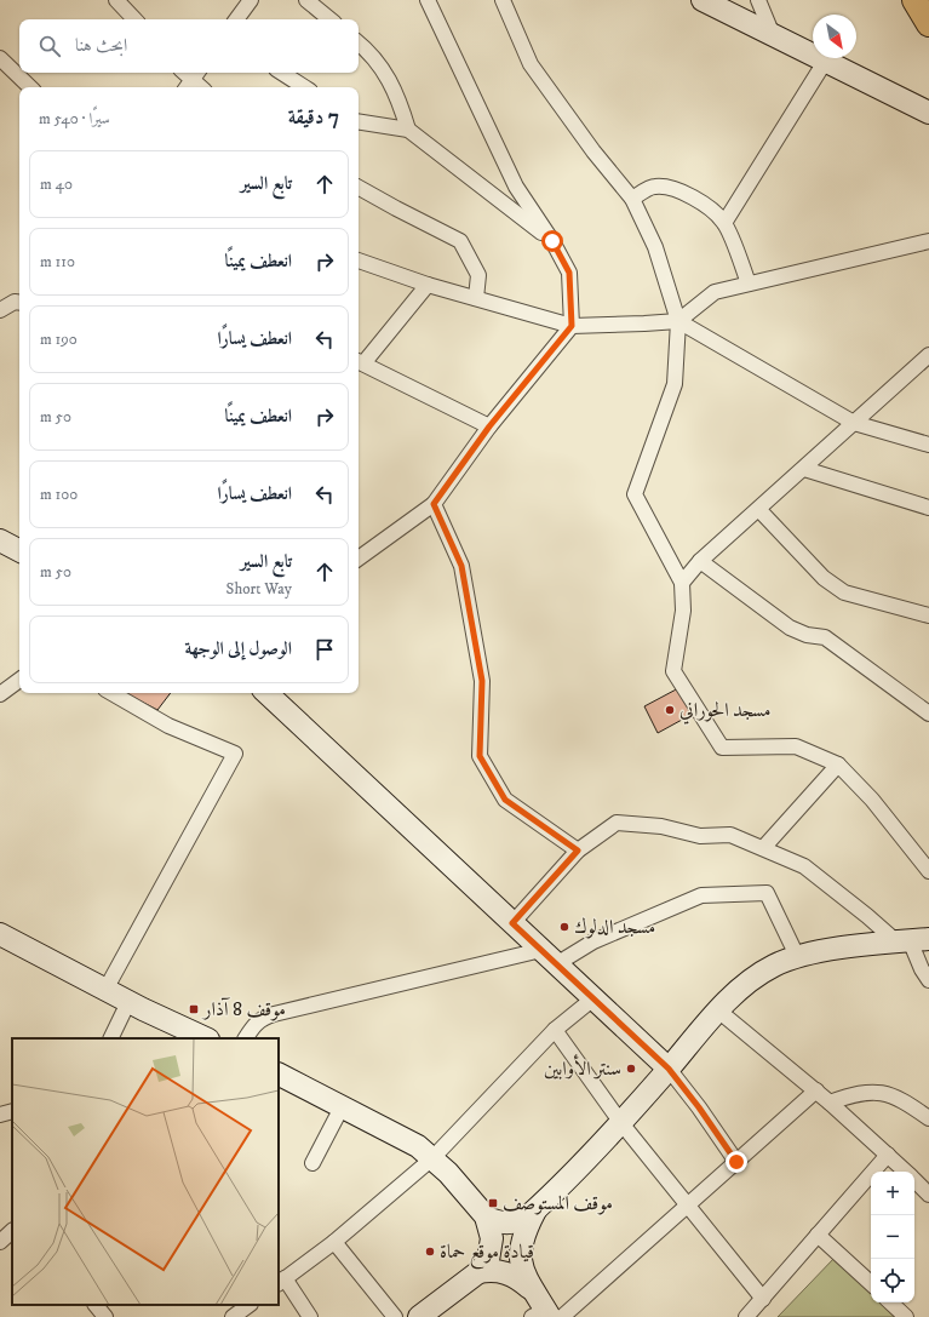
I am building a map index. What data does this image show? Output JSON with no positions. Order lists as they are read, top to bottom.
{
  "places": {
    "other": [
      "مسجد الحوراني",
      "مسجد الدلوك",
      "سنتر الأوابين",
      "قيادة موقع حماة"
    ],
    "transit": ["موقف 8 آذار", "موقف المستوصف"]
  },
  "north": "bottom right",
  "page": {
    "search": "ابحث هنا",
    "heading": ["7 دقيقة", "سيرًا · 540 m"],
    "list": [
      ["تابع السير", "40 m"],
      ["انعطف يمينًا", "110 m"],
      ["انعطف يسارًا", "190 m"],
      ["انعطف يمينًا", "50 m"],
      ["انعطف يسارًا", "100 m"],
      ["تابع السير", "Short Way", "50 m"],
      "الوصول إلى الوجهة"
    ],
    "map_buttons": ["+", "−"]
  }
}
